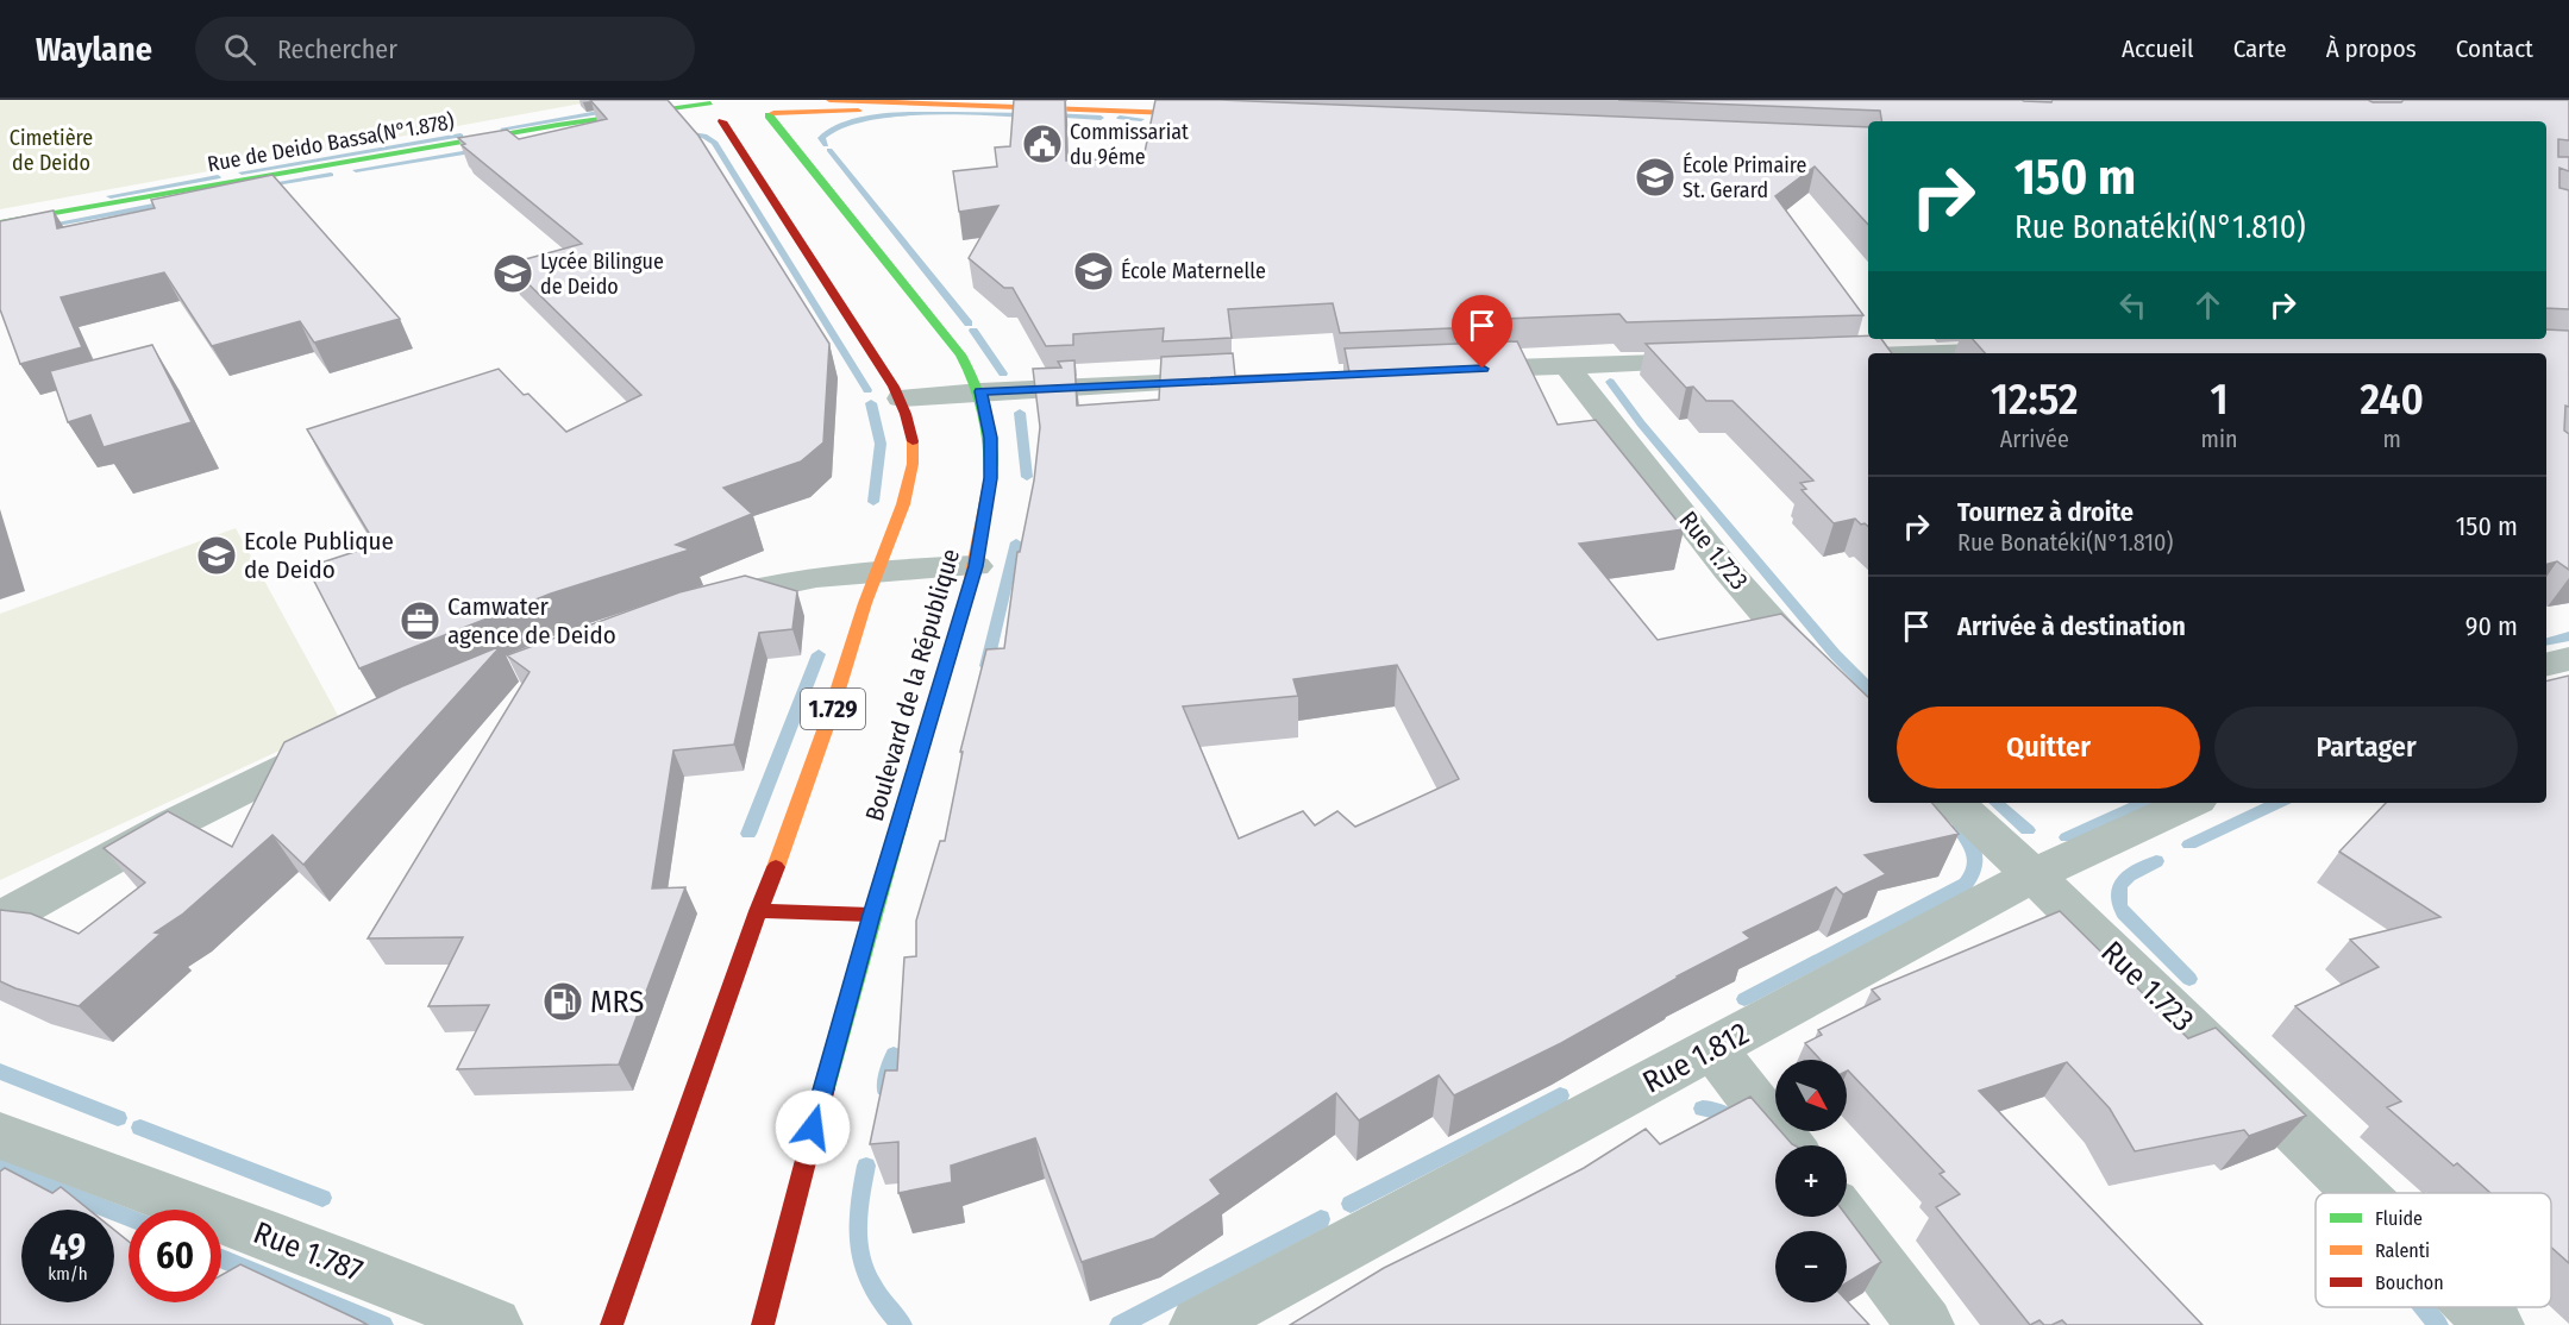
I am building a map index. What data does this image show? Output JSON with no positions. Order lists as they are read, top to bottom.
{
  "streets": {
    "main road": ["Rue de Deido Bassa(N°1.878)", "Boulevard de la République", "1.729"],
    "street": ["Rue 1.723", "Rue 1.812", "Rue 1.787"]
  },
  "crossings": [
    ["Rue 1.723", "Rue 1.812"]
  ],
  "parks": ["Cimetière de Deido"],
  "places": {
    "public building": ["Commissariat du 9éme"],
    "school or university": [
      "École Primaire St. Gerard",
      "École Maternelle",
      "Lycée Bilingue de Deido",
      "Ecole Publique de Deido"
    ],
    "office": ["Camwater agence de Deido"],
    "fuel station": ["MRS"]
  },
  "legend": ["Fluide", "Ralenti", "Bouchon"],
  "north": "bottom right",
  "page": {
    "header": "Waylane",
    "search": "Rechercher",
    "nav": [
      "Accueil",
      "Carte",
      "À propos",
      "Contact"
    ],
    "turn": ["150 m", "Rue Bonatéki(N°1.810)"],
    "eta": [
      "12:52",
      "Arrivée",
      "1",
      "min",
      "240",
      "m"
    ],
    "list": [
      {
        "name": "Tournez à droite",
        "note": "Rue Bonatéki(N°1.810)",
        "value": "150 m"
      },
      {
        "name": "Arrivée à destination",
        "value": "90 m"
      }
    ],
    "buttons": ["Quitter", "Partager"],
    "map_buttons": ["+", "−"],
    "speed": "49 km/h",
    "limit": "60"
  }
}
